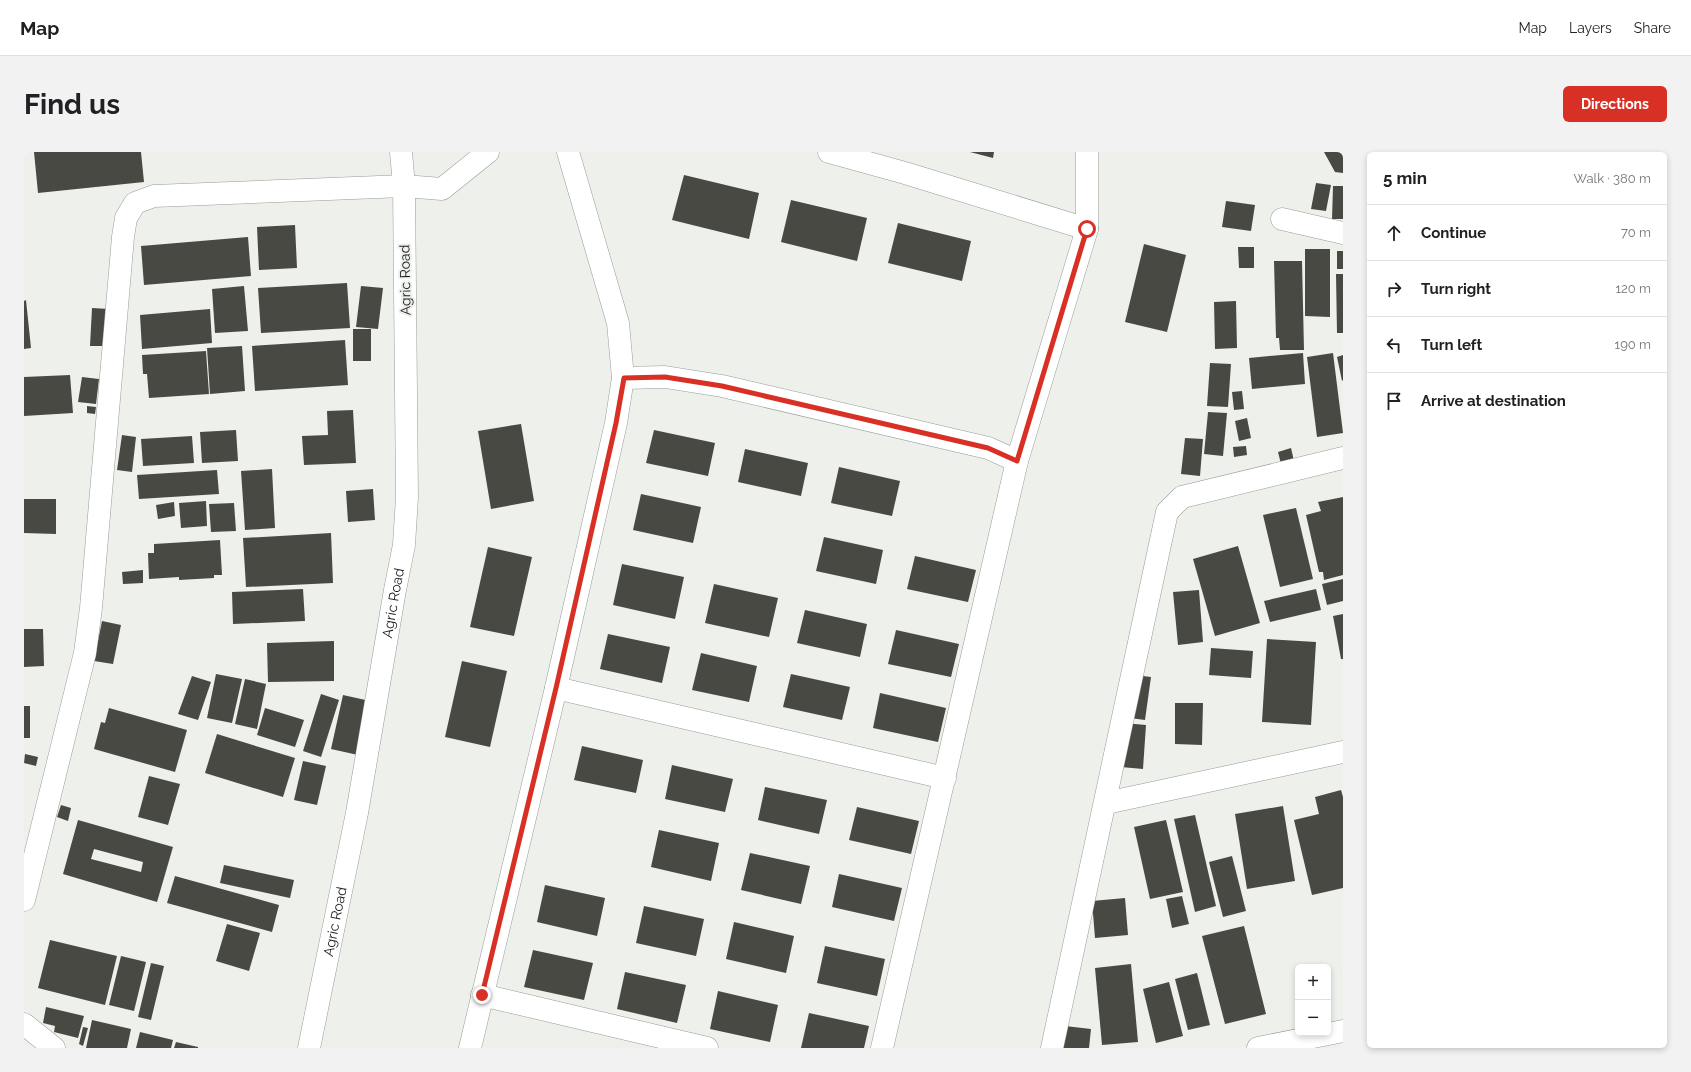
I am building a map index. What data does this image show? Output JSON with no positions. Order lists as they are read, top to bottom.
{
  "streets": {
    "street": ["Agric Road"]
  },
  "page": {
    "header": "Map",
    "nav": ["Map", "Layers", "Share"],
    "buttons": "Directions",
    "title": "Find us",
    "heading": ["5 min", "Walk · 380 m"],
    "list": [
      ["Continue", "70 m"],
      ["Turn right", "120 m"],
      ["Turn left", "190 m"],
      "Arrive at destination"
    ],
    "map_buttons": ["+", "−"]
  }
}
